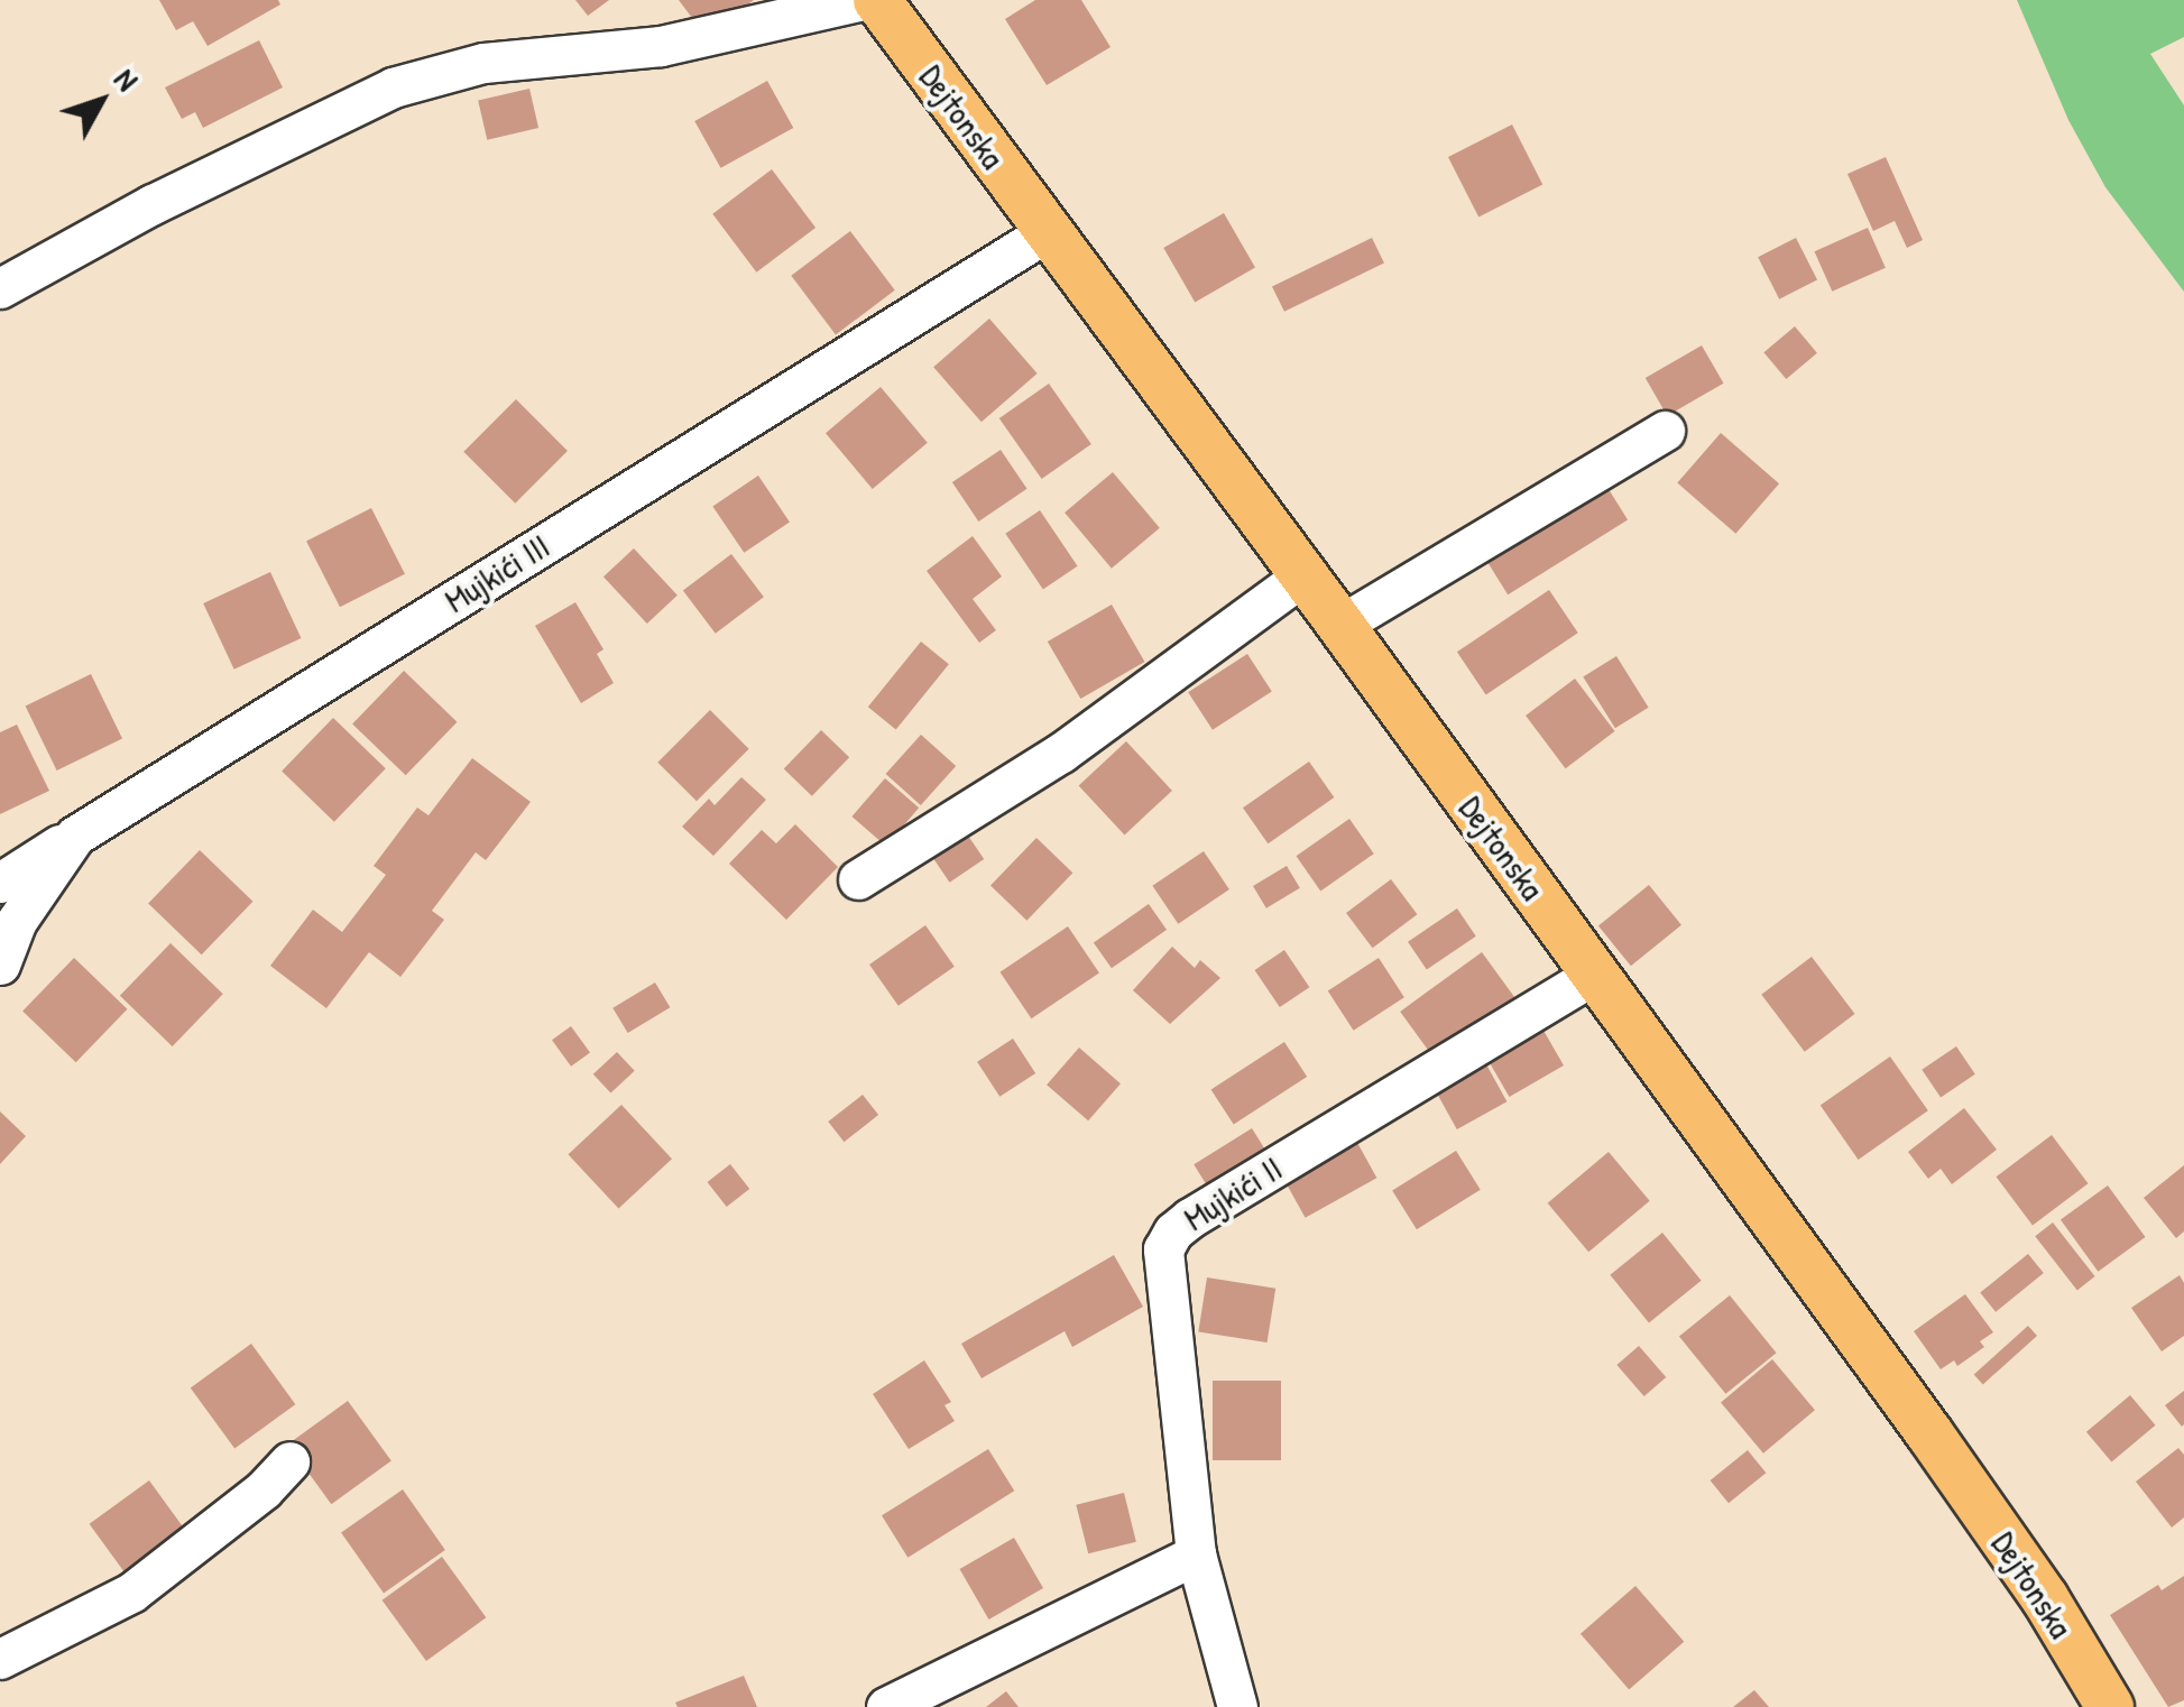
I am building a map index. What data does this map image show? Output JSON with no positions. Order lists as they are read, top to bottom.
{
  "streets": {
    "main road": ["Dejtonska"],
    "street": ["Mujkići III", "Mujkići II"]
  },
  "crossings": [
    ["Dejtonska", "Mujkići III"],
    ["Dejtonska", "Mujkići II"]
  ],
  "north": "top right"
}
